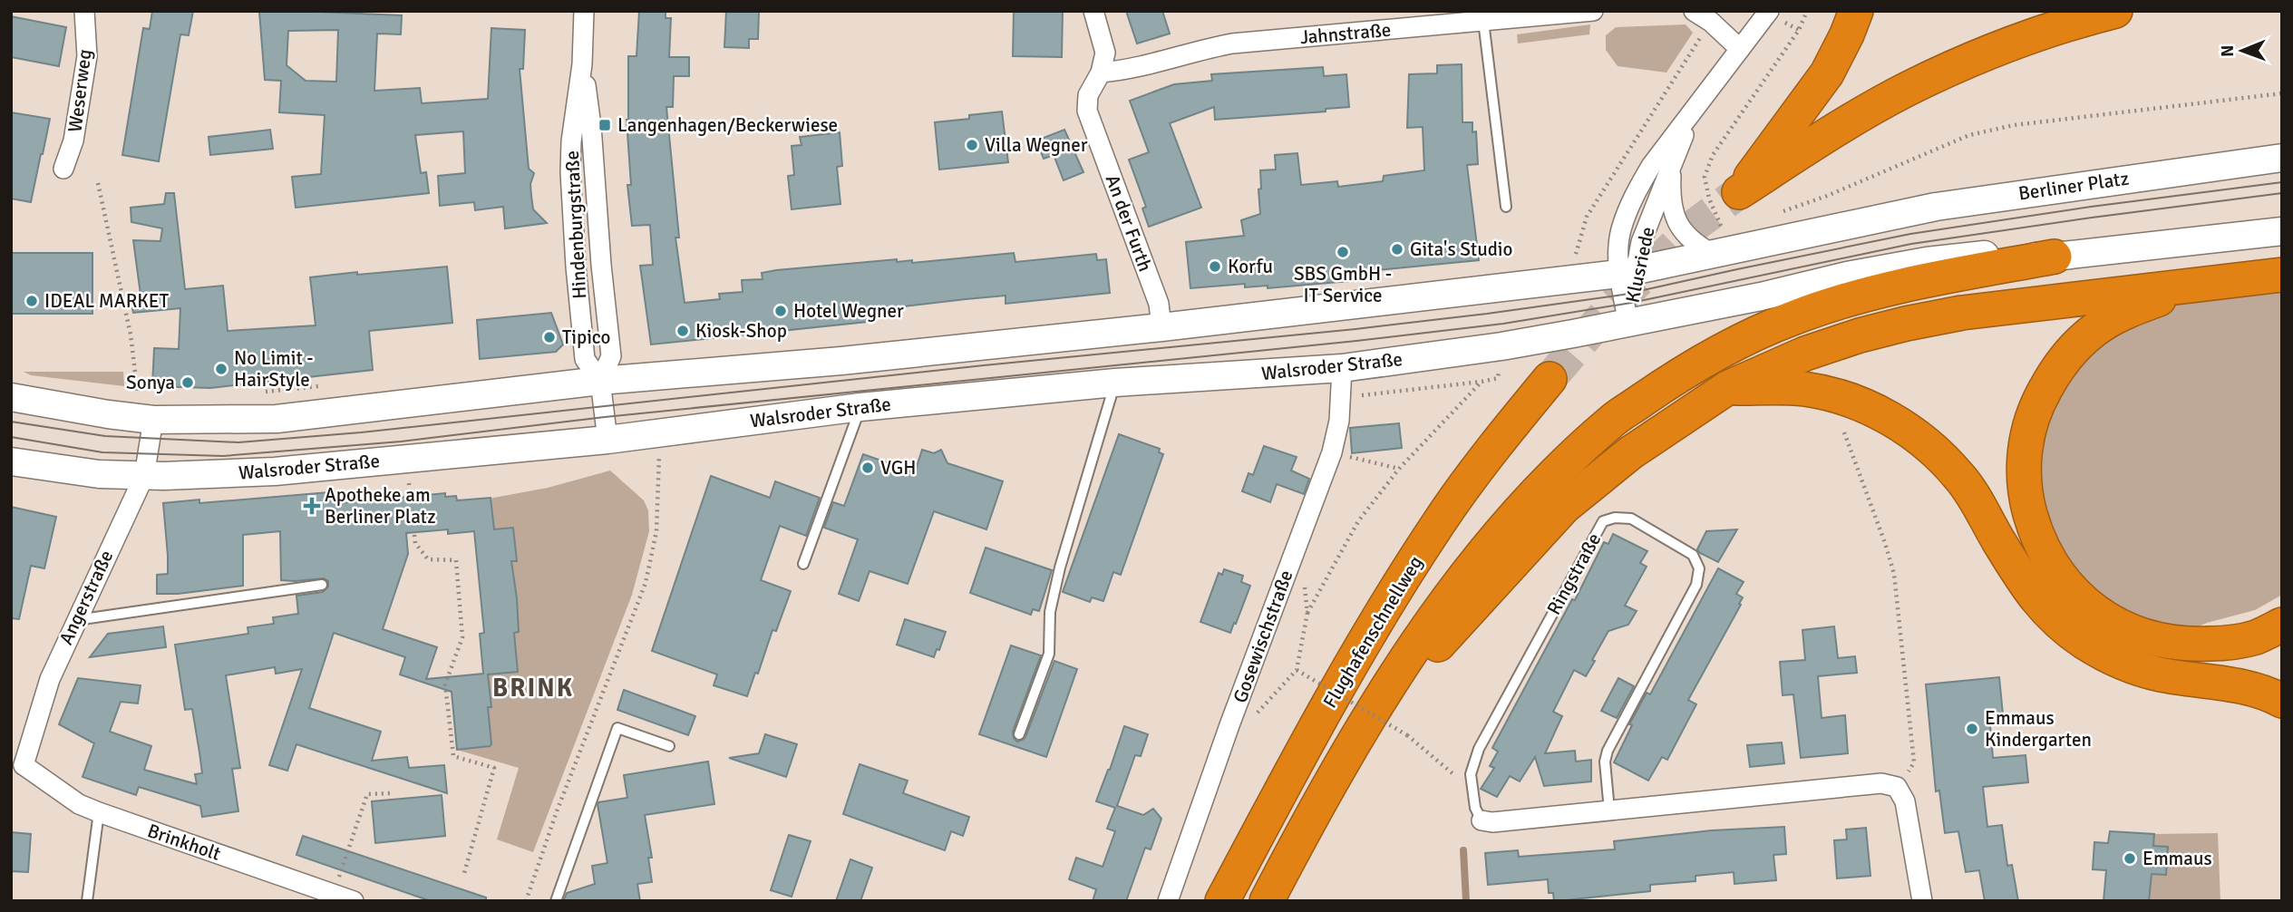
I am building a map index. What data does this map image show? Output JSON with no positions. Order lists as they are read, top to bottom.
{
  "streets": {
    "highway": ["Flughafenschnellweg"],
    "main road": ["Berliner Platz", "Walsroder Straße"],
    "street": [
      "Jahnstraße",
      "Weserweg",
      "An der Furth",
      "Hindenburgstraße",
      "Klusriede",
      "Ringstraße",
      "Angerstraße",
      "Gosewischstraße",
      "Brinkholt"
    ]
  },
  "crossings": [
    ["Jahnstraße", "An der Furth"],
    ["Berliner Platz", "Klusriede"],
    ["Hindenburgstraße", "Walsroder Straße"],
    ["Klusriede", "Walsroder Straße"],
    ["Walsroder Straße", "Angerstraße"],
    ["Walsroder Straße", "Gosewischstraße"],
    ["Angerstraße", "Brinkholt"]
  ],
  "districts": ["BRINK"],
  "places": {
    "transit": ["Langenhagen/Beckerwiese"],
    "other": [
      "Villa Wegner",
      "Gita's Studio",
      "SBS GmbH - IT Service",
      "Korfu",
      "IDEAL MARKET",
      "Hotel Wegner",
      "Kiosk-Shop",
      "Tipico",
      "No Limit - HairStyle",
      "Sonya",
      "VGH",
      "Emmaus Kindergarten",
      "Emmaus"
    ],
    "health": ["Apotheke am Berliner Platz"]
  },
  "north": "left"
}
